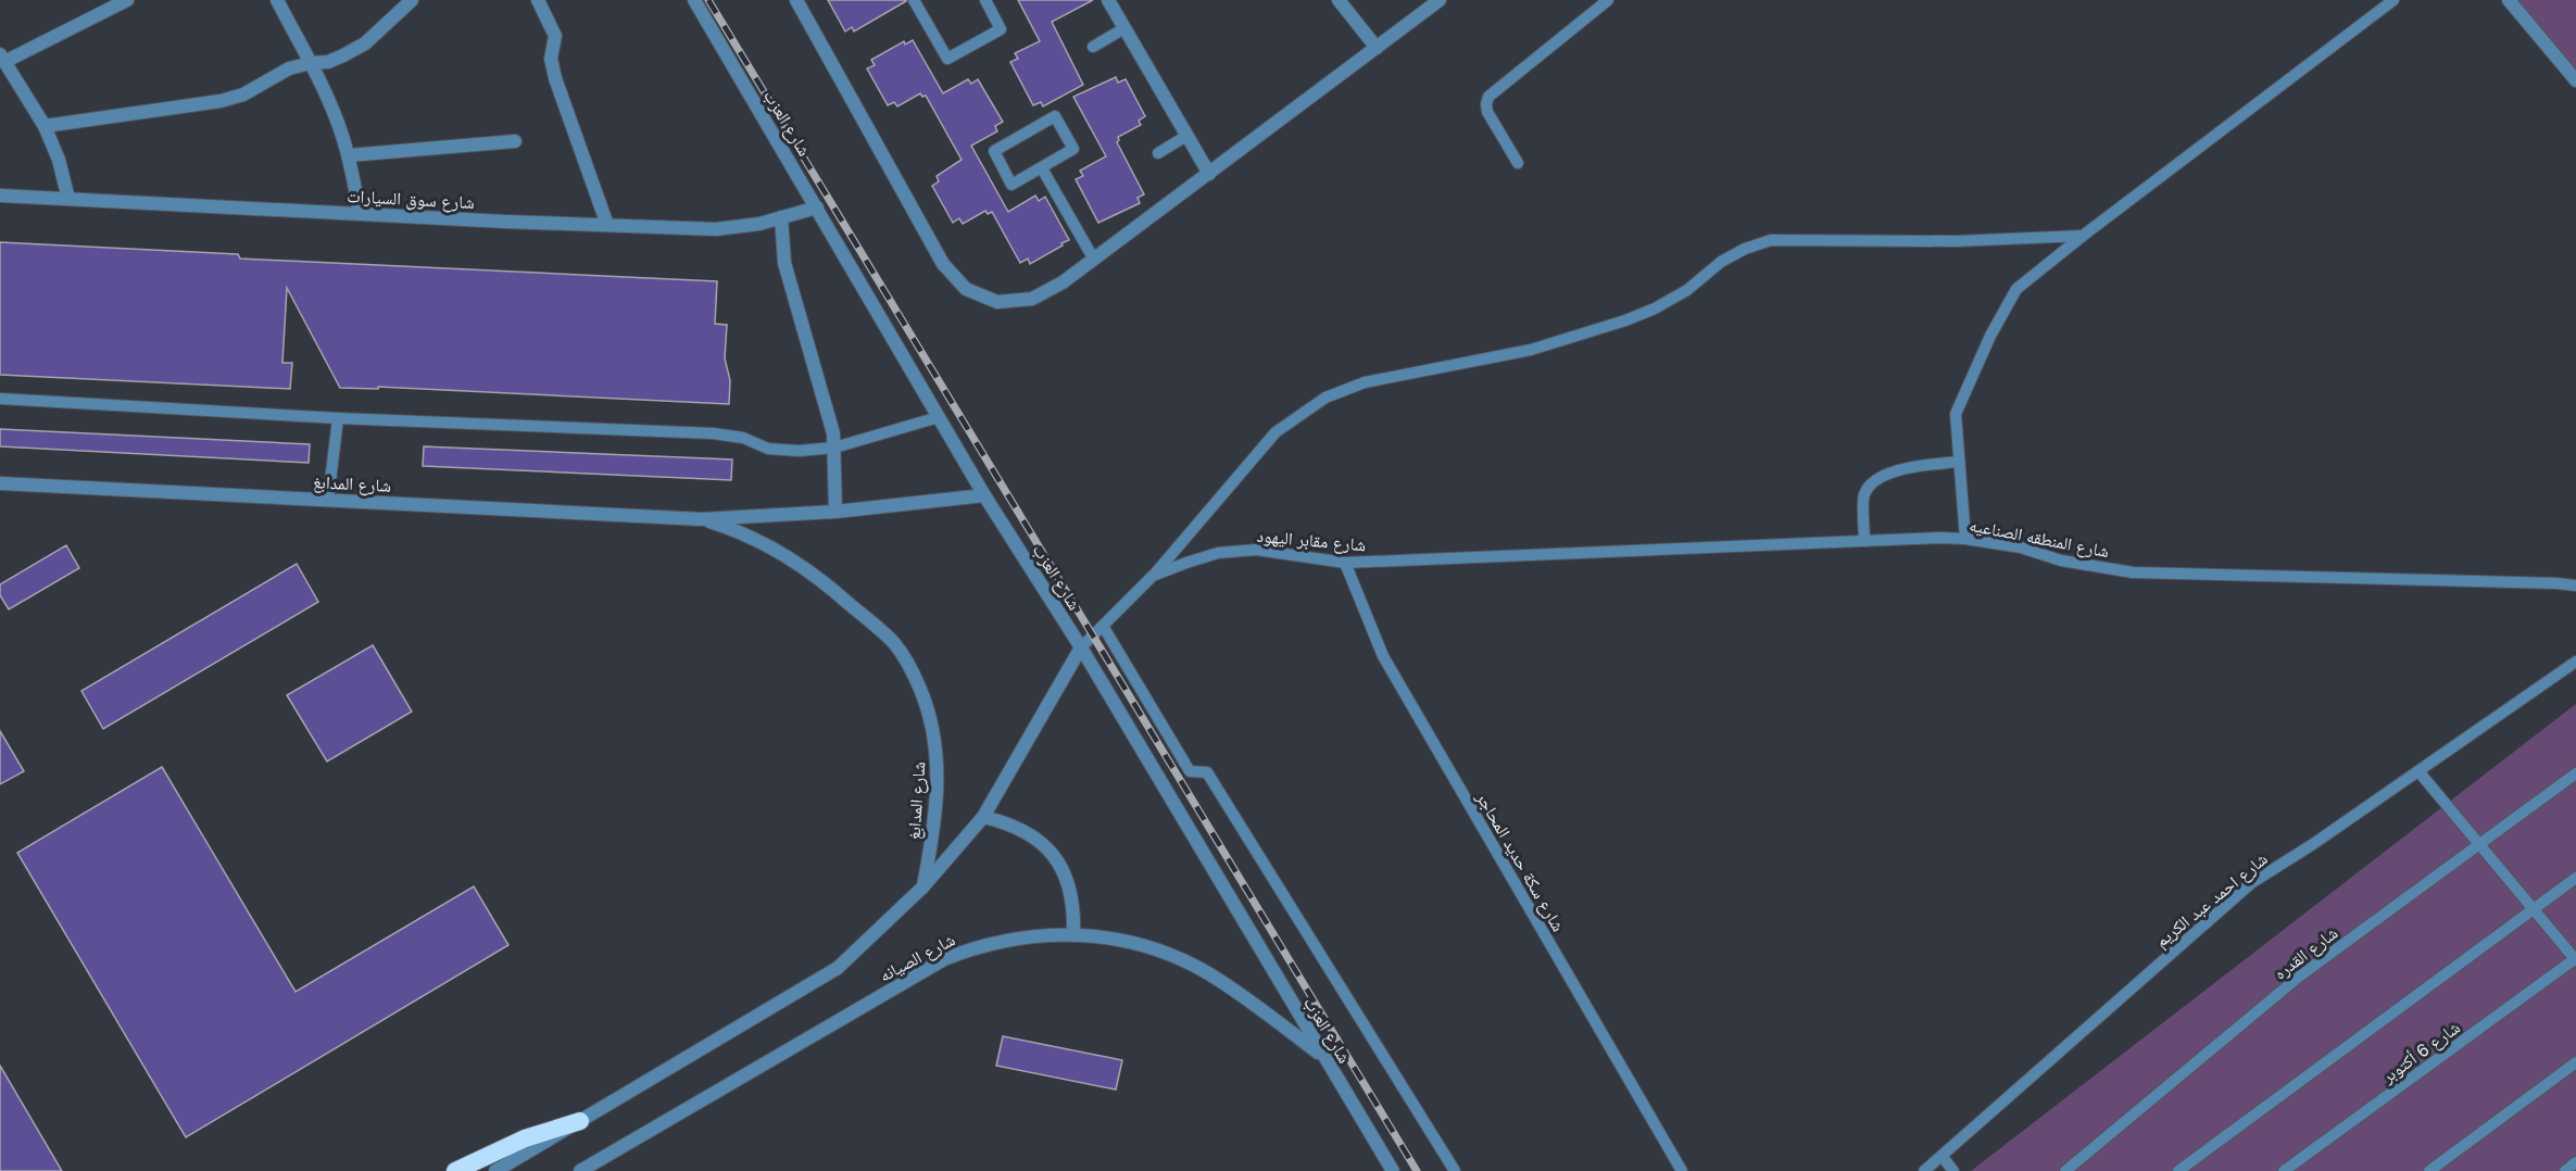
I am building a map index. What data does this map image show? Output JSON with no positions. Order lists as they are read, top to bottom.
{
  "streets": {
    "street": [
      "شارع العزب",
      "شارع سوق السيارات",
      "شارع المدابغ",
      "شارع الصيانه"
    ],
    "lane": [
      "شارع المنطقه الصناعيه",
      "شارع مقابر اليهود",
      "شارع سكة حديد المحاجر",
      "شارع احمد عبد الكريم",
      "شارع القدره",
      "شارع 6 أكتوبر"
    ]
  },
  "crossings": [
    ["شارع العزب", "شارع سوق السيارات"],
    ["شارع العزب", "شارع المدابغ"],
    ["شارع العزب", "شارع مقابر اليهود"],
    ["شارع العزب", "شارع الصيانه"],
    ["شارع المدابغ", "شارع الصيانه"],
    ["شارع المنطقه الصناعيه", "شارع مقابر اليهود"],
    ["شارع مقابر اليهود", "شارع سكة حديد المحاجر"],
    ["شارع مقابر اليهود", "شارع الصيانه"]
  ]
}
